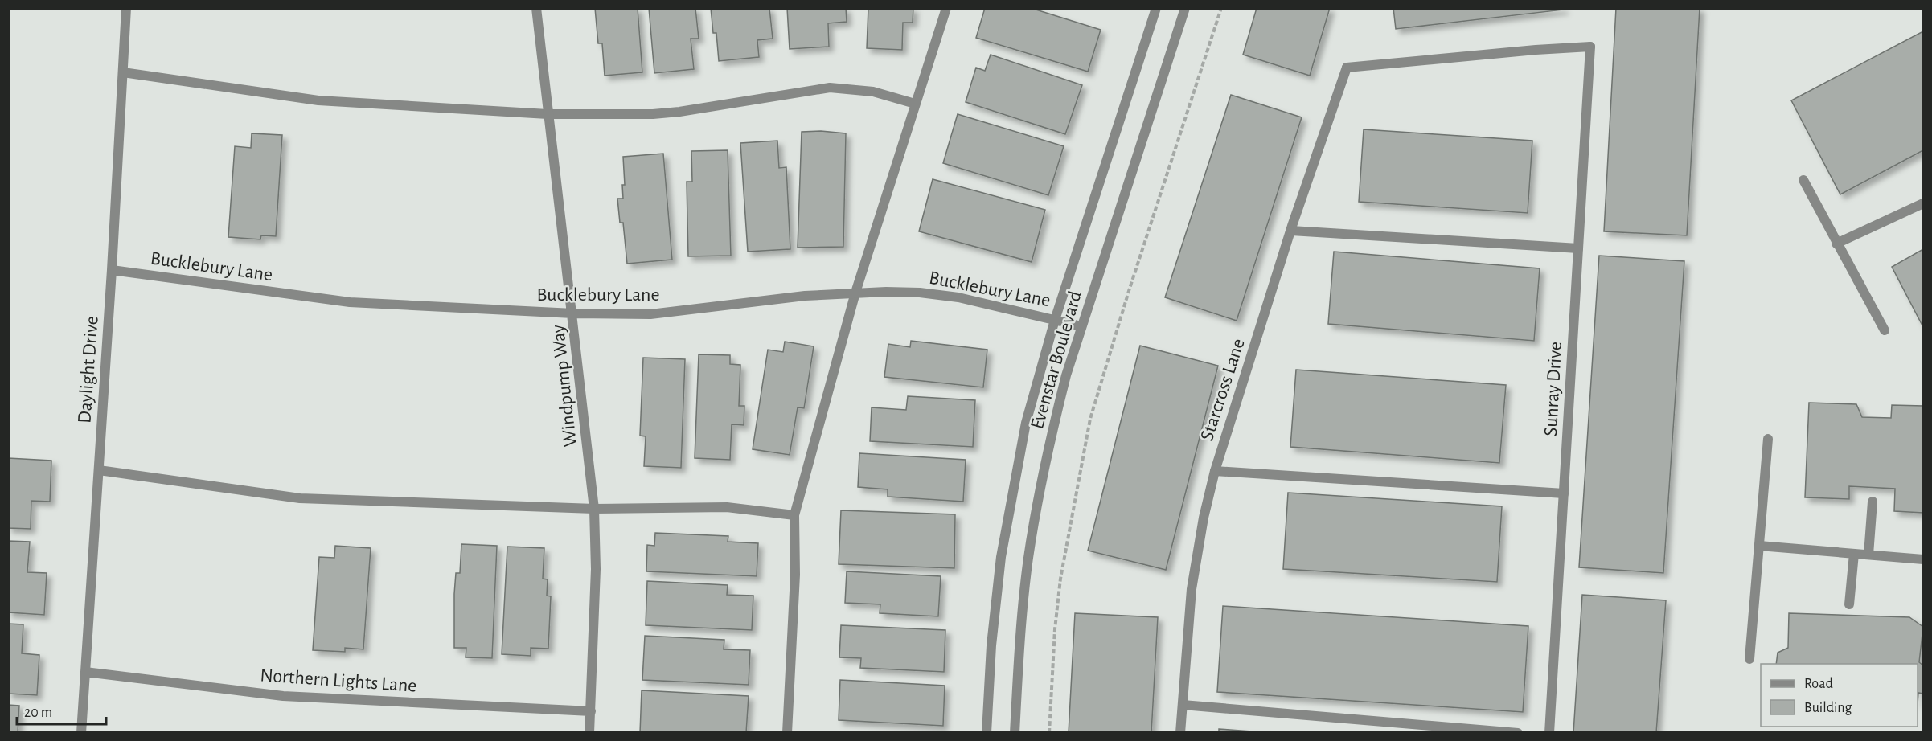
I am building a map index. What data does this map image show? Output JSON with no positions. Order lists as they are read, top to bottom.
{
  "streets": {
    "street": [
      "Bucklebury Lane",
      "Evenstar Boulevard",
      "Daylight Drive",
      "Windpump Way",
      "Sunray Drive",
      "Starcross Lane",
      "Northern Lights Lane"
    ]
  },
  "crossings": [
    ["Bucklebury Lane", "Evenstar Boulevard"],
    ["Bucklebury Lane", "Daylight Drive"],
    ["Bucklebury Lane", "Windpump Way"],
    ["Daylight Drive", "Northern Lights Lane"],
    ["Windpump Way", "Northern Lights Lane"],
    ["Sunray Drive", "Starcross Lane"]
  ],
  "legend": ["Road", "Building"],
  "scale_bar": "20 m"
}
